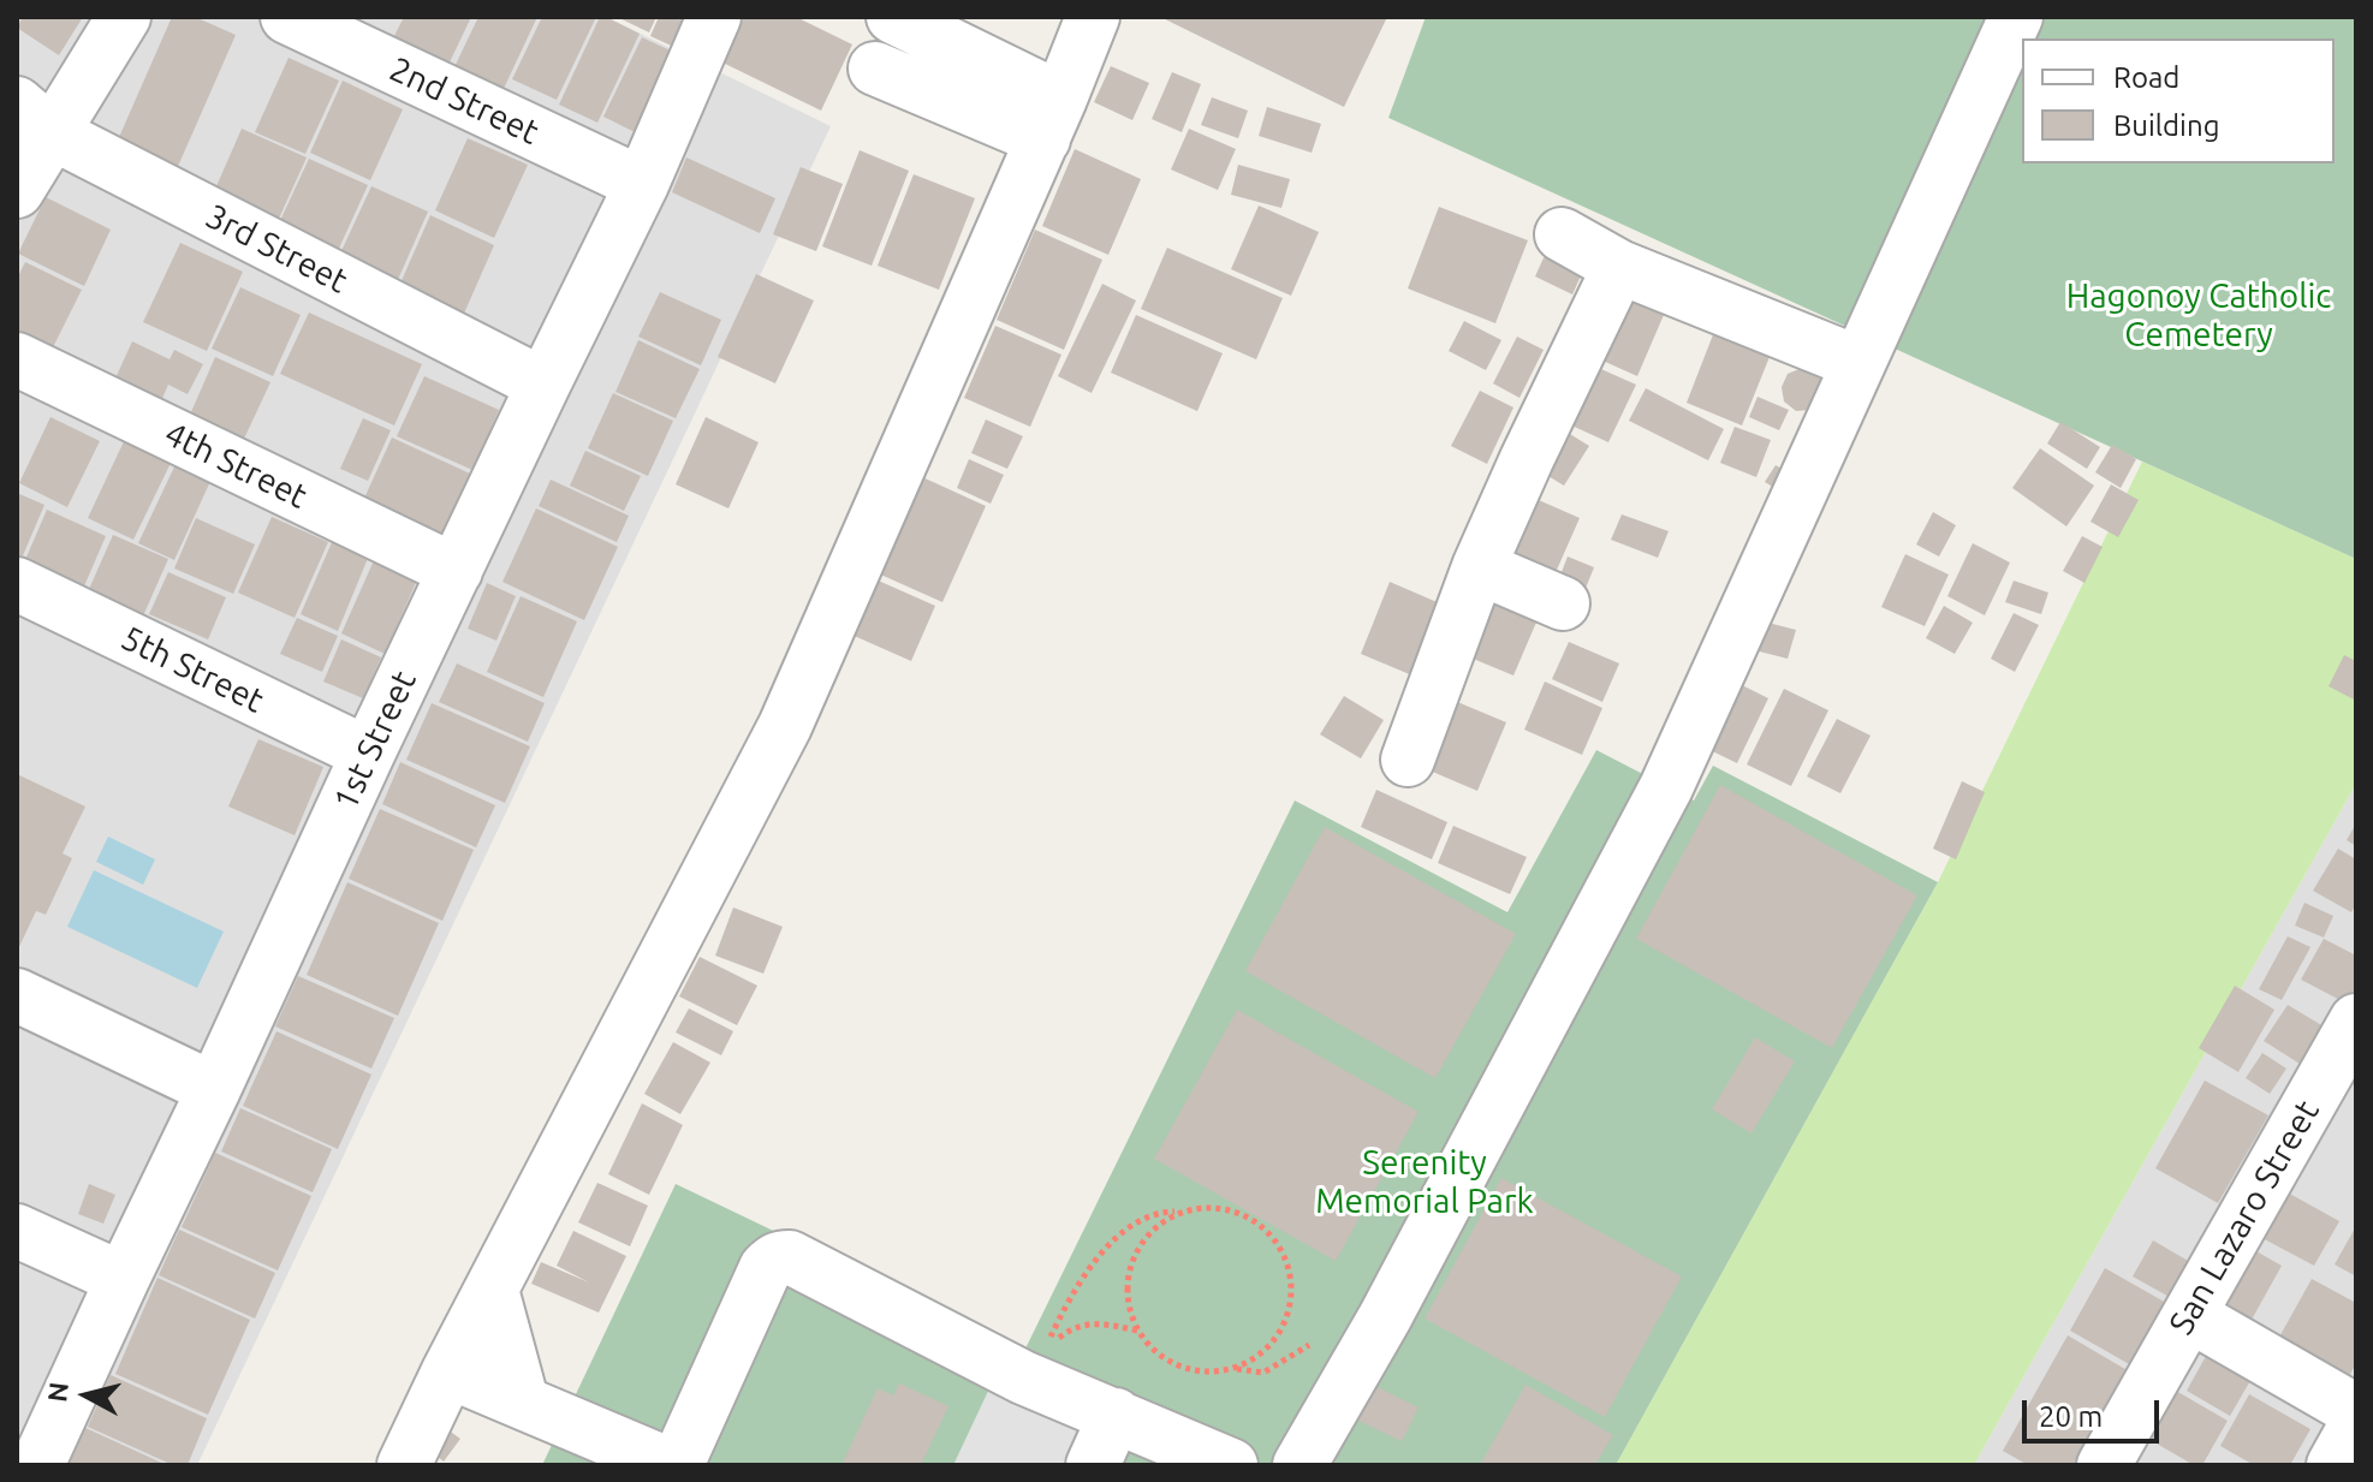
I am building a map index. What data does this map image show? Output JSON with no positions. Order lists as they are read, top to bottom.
{
  "streets": {
    "street": [
      "2nd Street",
      "3rd Street",
      "4th Street",
      "5th Street",
      "1st Street",
      "San Lazaro Street"
    ]
  },
  "crossings": [
    ["2nd Street", "1st Street"],
    ["3rd Street", "1st Street"],
    ["4th Street", "1st Street"],
    ["5th Street", "1st Street"]
  ],
  "parks": ["Hagonoy Catholic Cemetery", "Serenity Memorial Park"],
  "legend": ["Road", "Building"],
  "scale_bar": "20 m",
  "north": "left"
}
